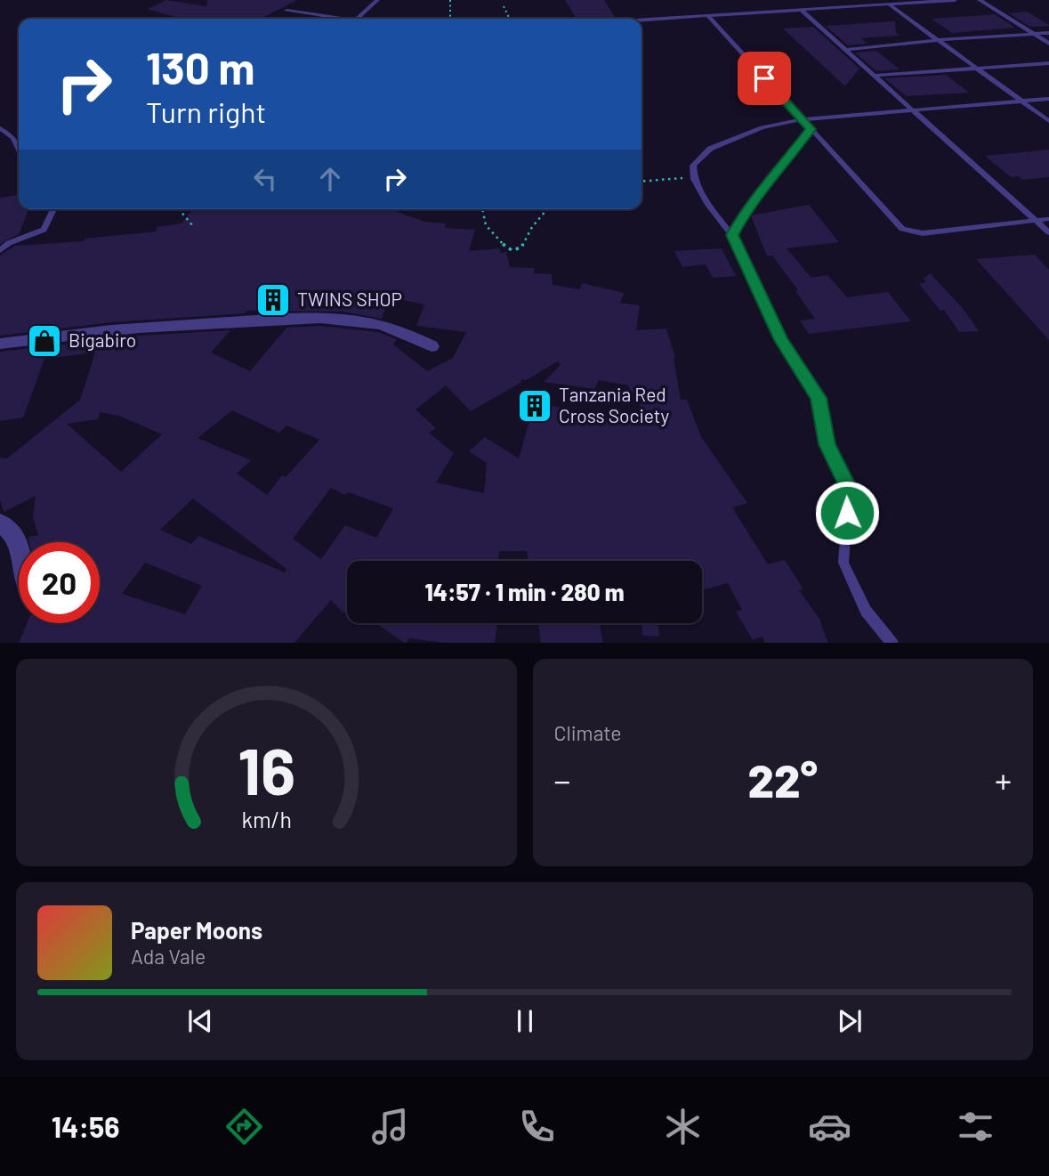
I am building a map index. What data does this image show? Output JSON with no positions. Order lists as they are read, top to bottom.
{
  "places": {
    "building": ["TWINS SHOP", "Tanzania Red Cross Society"],
    "shop": ["Bigabiro"]
  },
  "page": {
    "turn": ["130 m", "Turn right"],
    "limit": "20",
    "trip": "14:57 · 1 min · 280 m",
    "tile": "Climate",
    "heat": ["−", "22°", "+"],
    "song": ["Paper Moons", "Ada Vale"],
    "tabs": "14:56",
    "gauge": ["16", "km/h"]
  }
}
